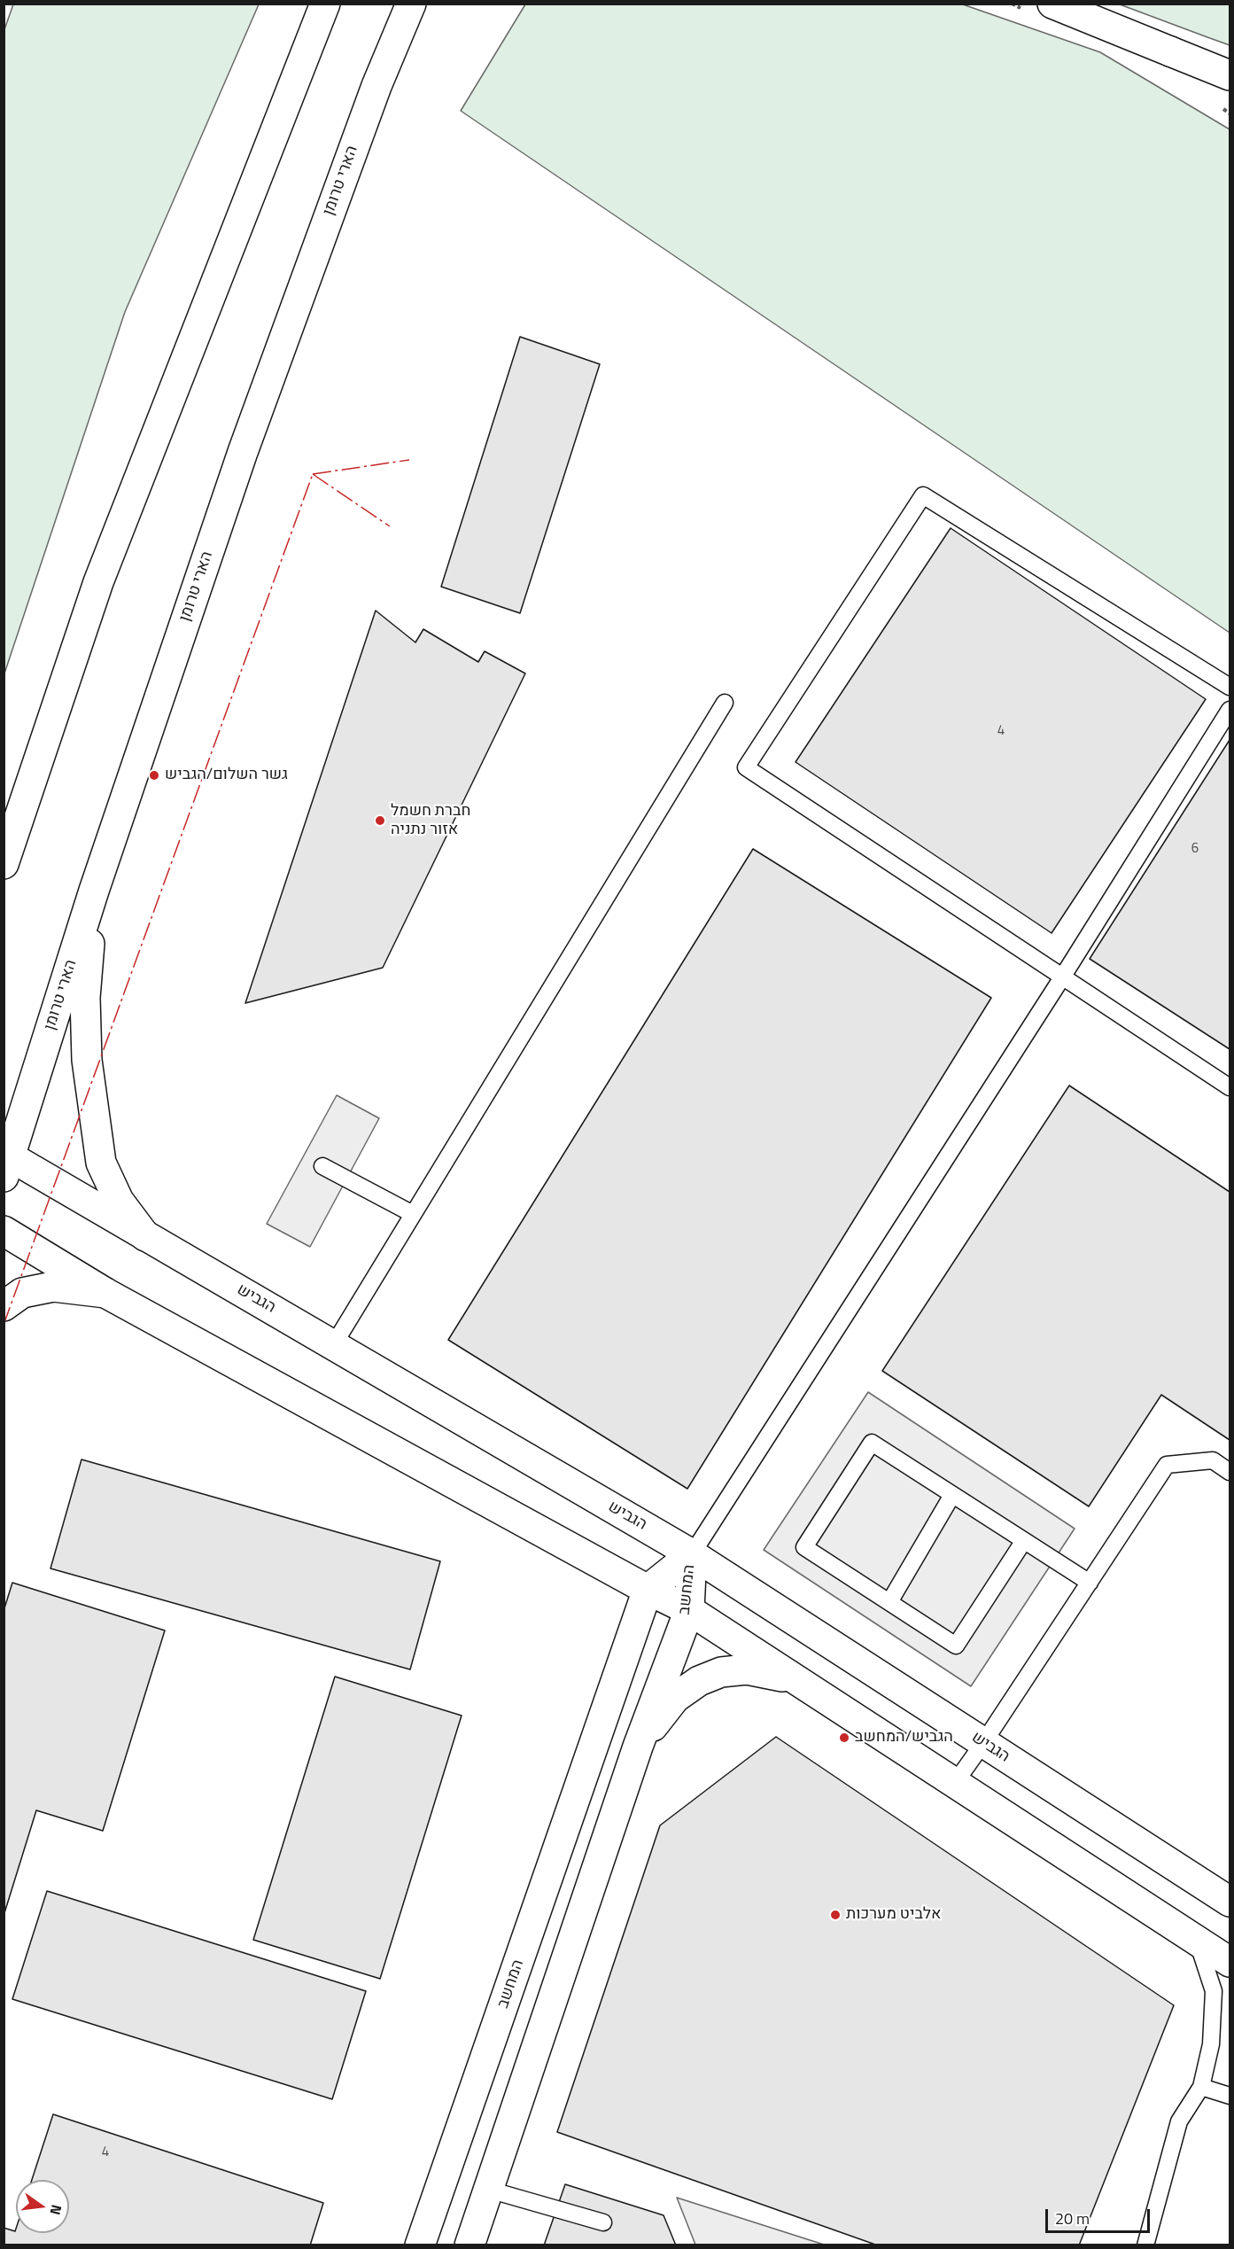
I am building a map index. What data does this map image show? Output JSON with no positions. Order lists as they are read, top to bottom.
{
  "streets": {
    "main road": ["הארי טרומן", "הגביש", "המחשב"]
  },
  "crossings": [
    ["הארי טרומן", "הגביש"],
    ["הגביש", "המחשב"]
  ],
  "places": [
    "גשר השלום/הגביש",
    "חברת חשמל אזור נתניה",
    "הגביש/המחשב",
    "אלביט מערכות"
  ],
  "house_numbers": ["4", "6", "4"],
  "scale_bar": "20 m",
  "north": "right"
}
